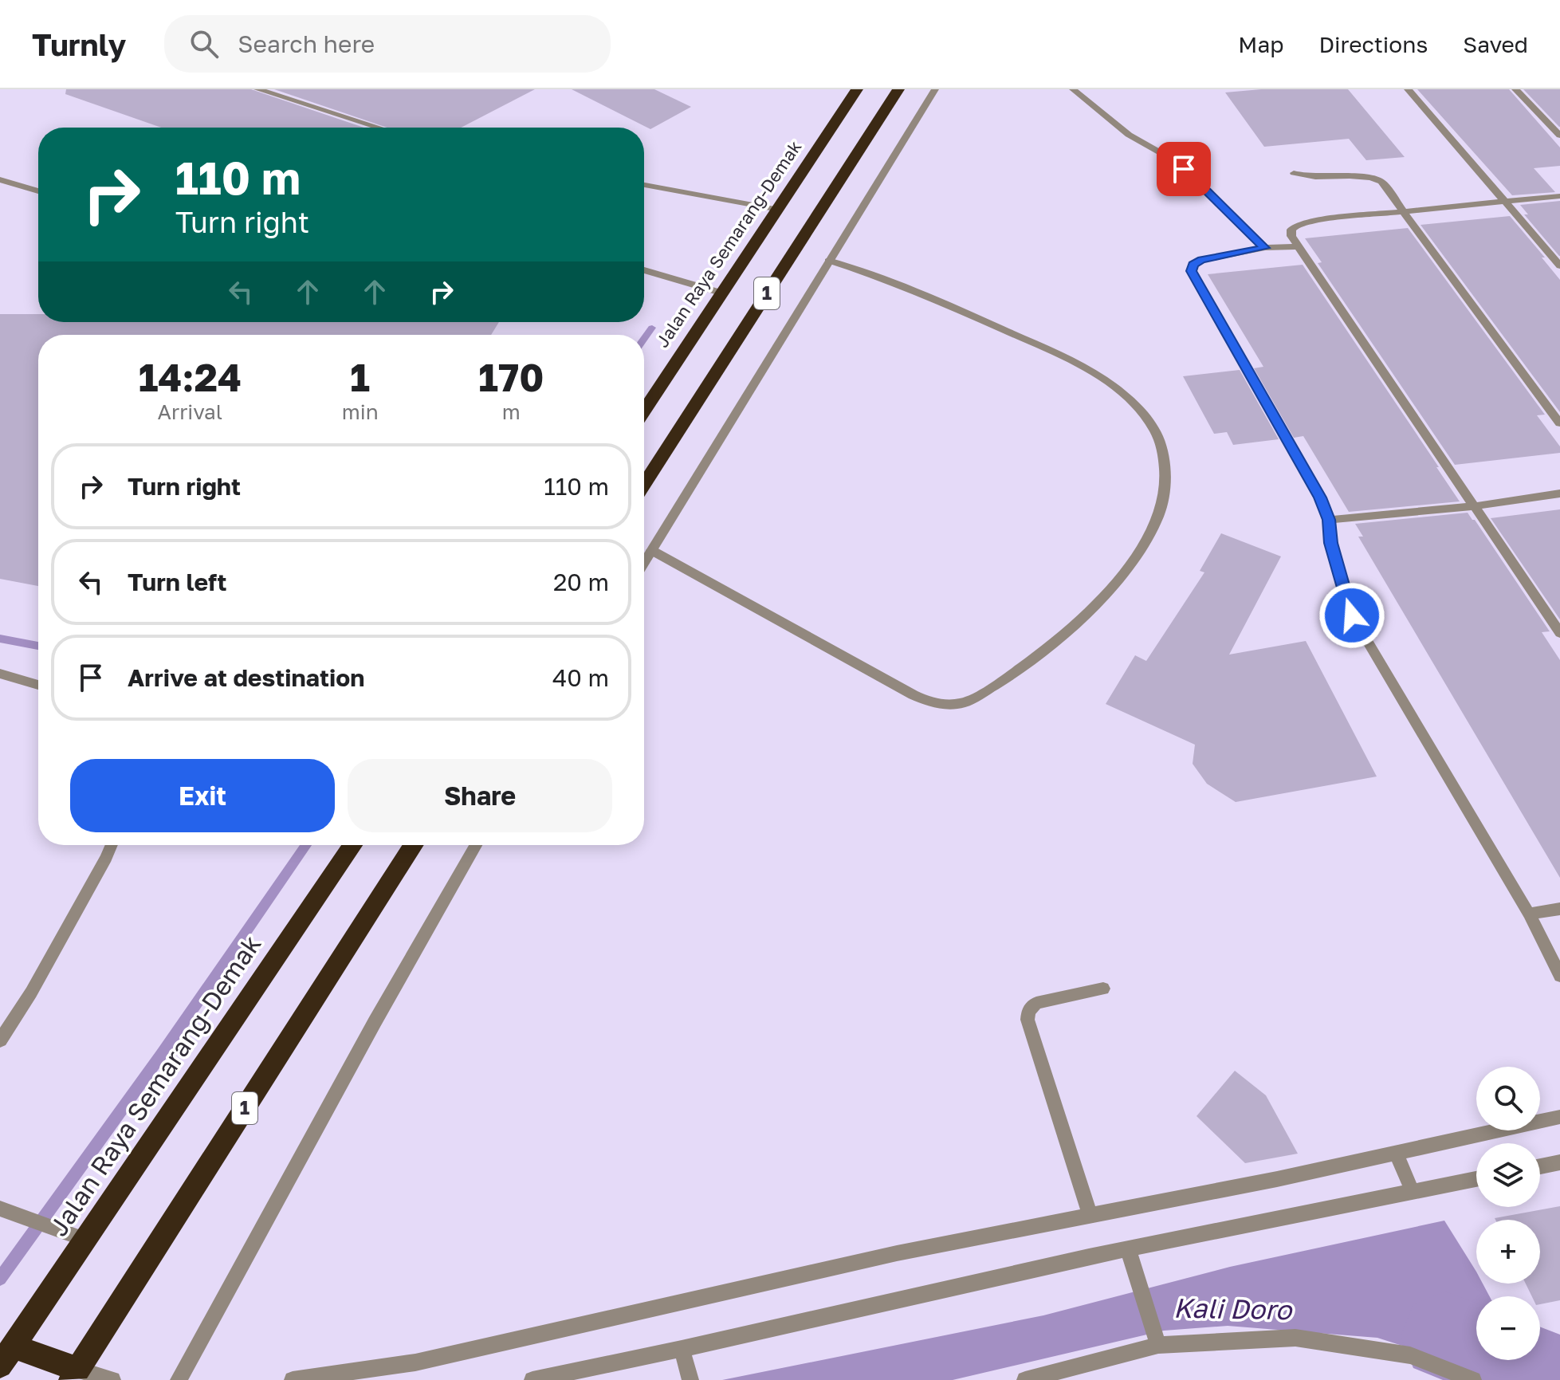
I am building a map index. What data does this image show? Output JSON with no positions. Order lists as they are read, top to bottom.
{
  "streets": {
    "highway": ["Jalan Raya Semarang-Demak", "1"]
  },
  "water": ["Kali Doro"],
  "page": {
    "header": "Turnly",
    "search": "Search here",
    "nav": ["Map", "Directions", "Saved"],
    "turn": ["110 m", "Turn right"],
    "eta": [
      "14:24",
      "Arrival",
      "1",
      "min",
      "170",
      "m"
    ],
    "list": [
      {
        "name": "Turn right",
        "value": "110 m"
      },
      {
        "name": "Turn left",
        "value": "20 m"
      },
      {
        "name": "Arrive at destination",
        "value": "40 m"
      }
    ],
    "buttons": ["Exit", "Share"],
    "map_buttons": ["+", "−"]
  }
}
